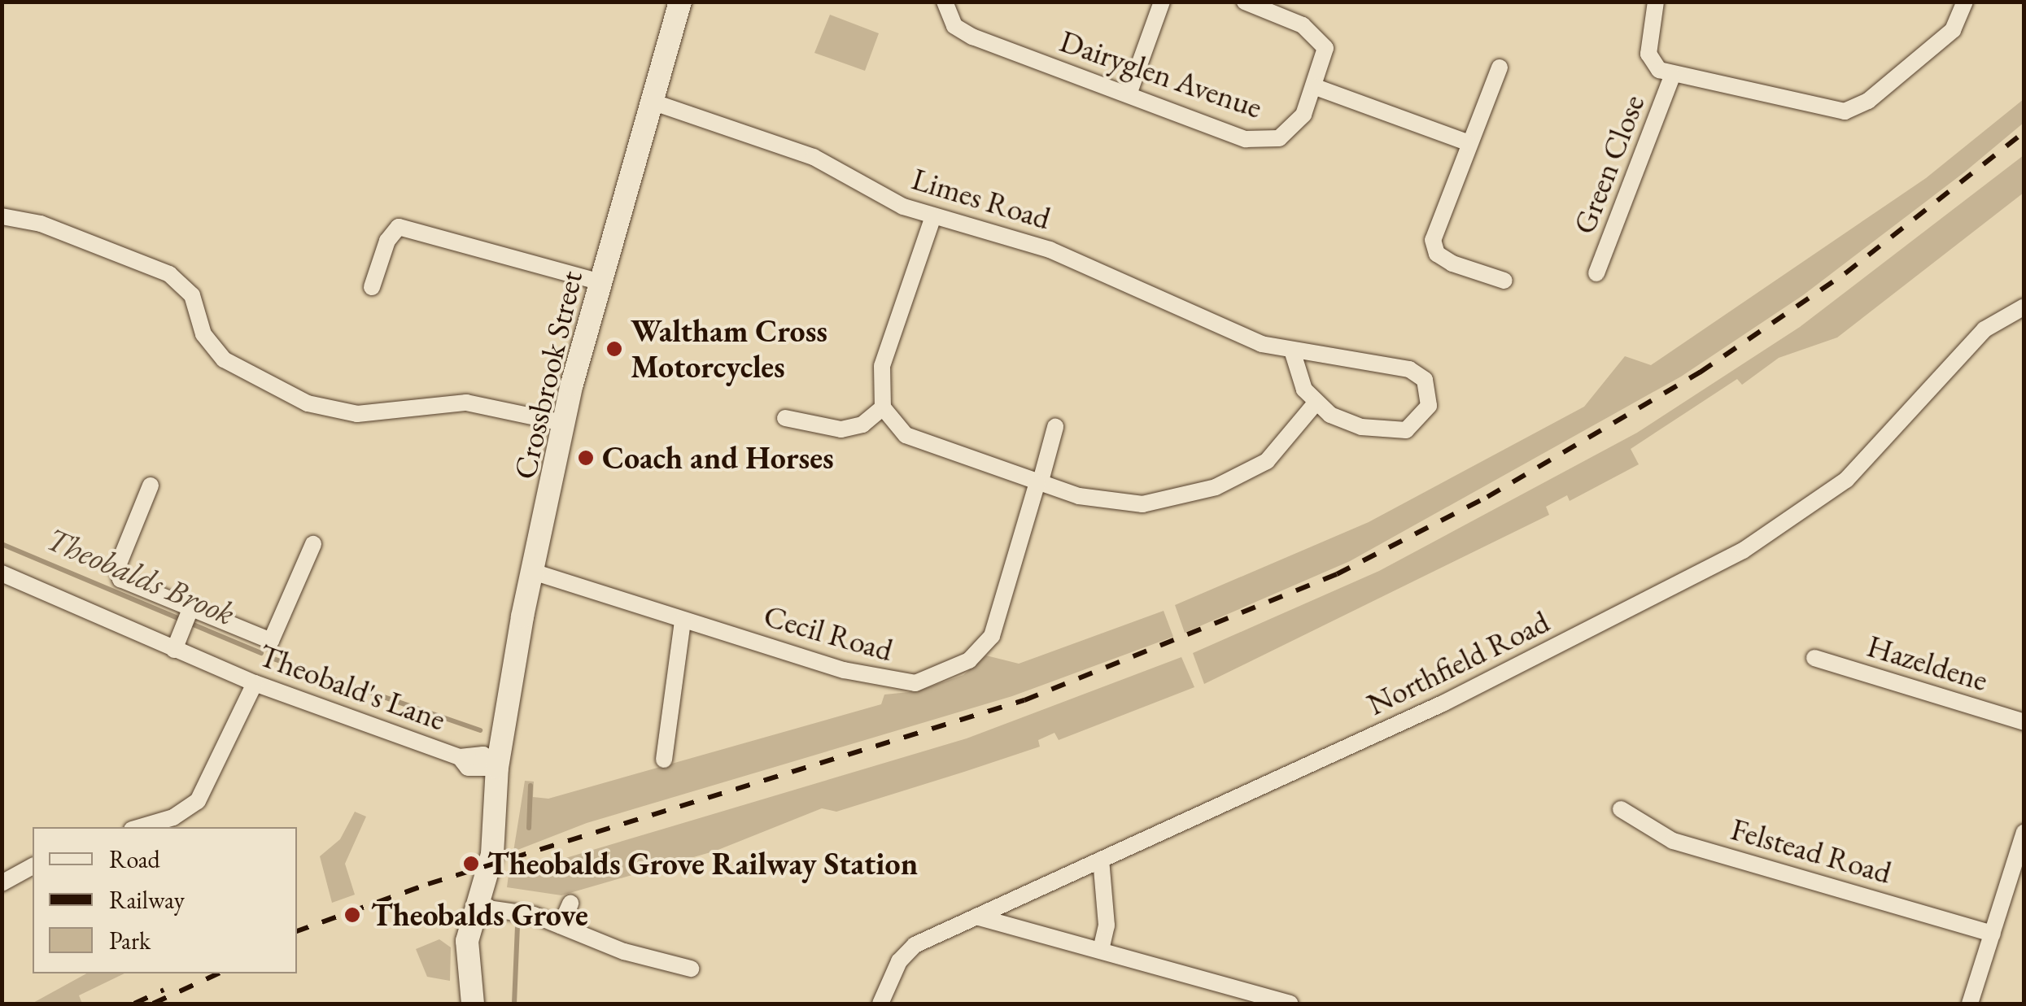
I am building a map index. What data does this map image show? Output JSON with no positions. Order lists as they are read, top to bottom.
{
  "streets": {
    "main road": ["Crossbrook Street"],
    "street": [
      "Dairyglen Avenue",
      "Green Close",
      "Limes Road",
      "Cecil Road",
      "Northfield Road",
      "Hazeldene",
      "Theobald's Lane",
      "Felstead Road"
    ]
  },
  "crossings": [
    ["Limes Road", "Crossbrook Street"],
    ["Crossbrook Street", "Cecil Road"],
    ["Crossbrook Street", "Theobald's Lane"]
  ],
  "water": ["Theobalds Brook"],
  "places": [
    "Waltham Cross Motorcycles",
    "Coach and Horses",
    "Theobalds Grove Railway Station",
    "Theobalds Grove"
  ],
  "legend": ["Road", "Railway", "Park"]
}
